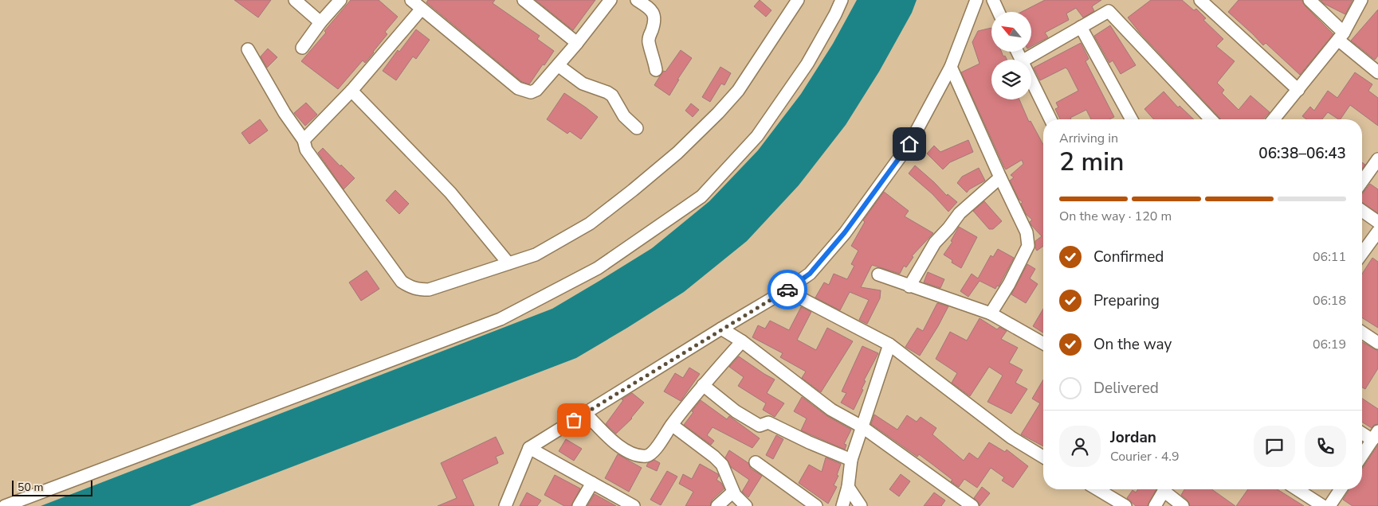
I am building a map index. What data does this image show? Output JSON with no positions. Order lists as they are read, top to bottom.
{
  "scale_bar": "50 m",
  "north": "top left",
  "page": {
    "heading": ["2 min", "Arriving in", "06:38–06:43"],
    "panel": ["Jordan", "Courier · 4.9"],
    "bar": "On the way · 120 m",
    "list": [
      ["Confirmed", "06:11"],
      ["Preparing", "06:18"],
      ["On the way", "06:19"],
      "Delivered"
    ],
    "scale": "50 m"
  }
}
